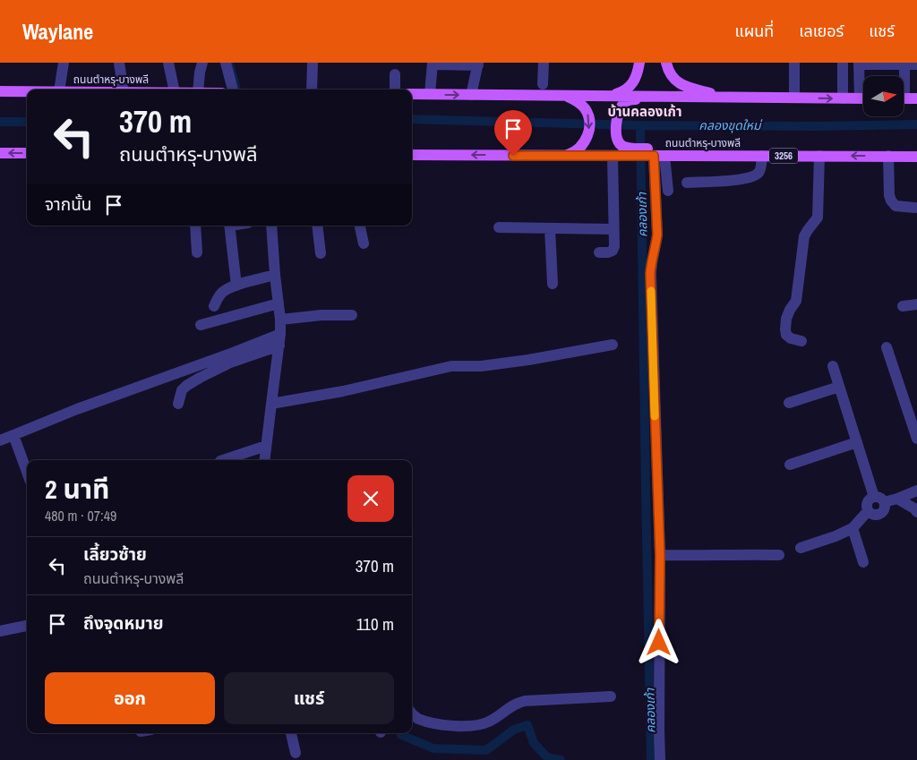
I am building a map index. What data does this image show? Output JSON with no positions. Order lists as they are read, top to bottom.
{
  "streets": {
    "main road": ["ถนนตำหรุ-บางพลี", "3256"]
  },
  "districts": ["บ้านคลองเก้า"],
  "water": ["คลองขุดใหม่", "คลองเก้า"],
  "north": "right",
  "page": {
    "header": "Waylane",
    "nav": ["แผนที่", "เลเยอร์", "แชร์"],
    "turn": ["370 m", "ถนนตำหรุ-บางพลี"],
    "then": "จากนั้น",
    "heading": ["2 นาที", "480 m · 07:49"],
    "list": [
      {
        "name": "เลี้ยวซ้าย",
        "note": "ถนนตำหรุ-บางพลี",
        "value": "370 m"
      },
      {
        "name": "ถึงจุดหมาย",
        "value": "110 m"
      }
    ],
    "buttons": ["ออก", "แชร์"]
  }
}
